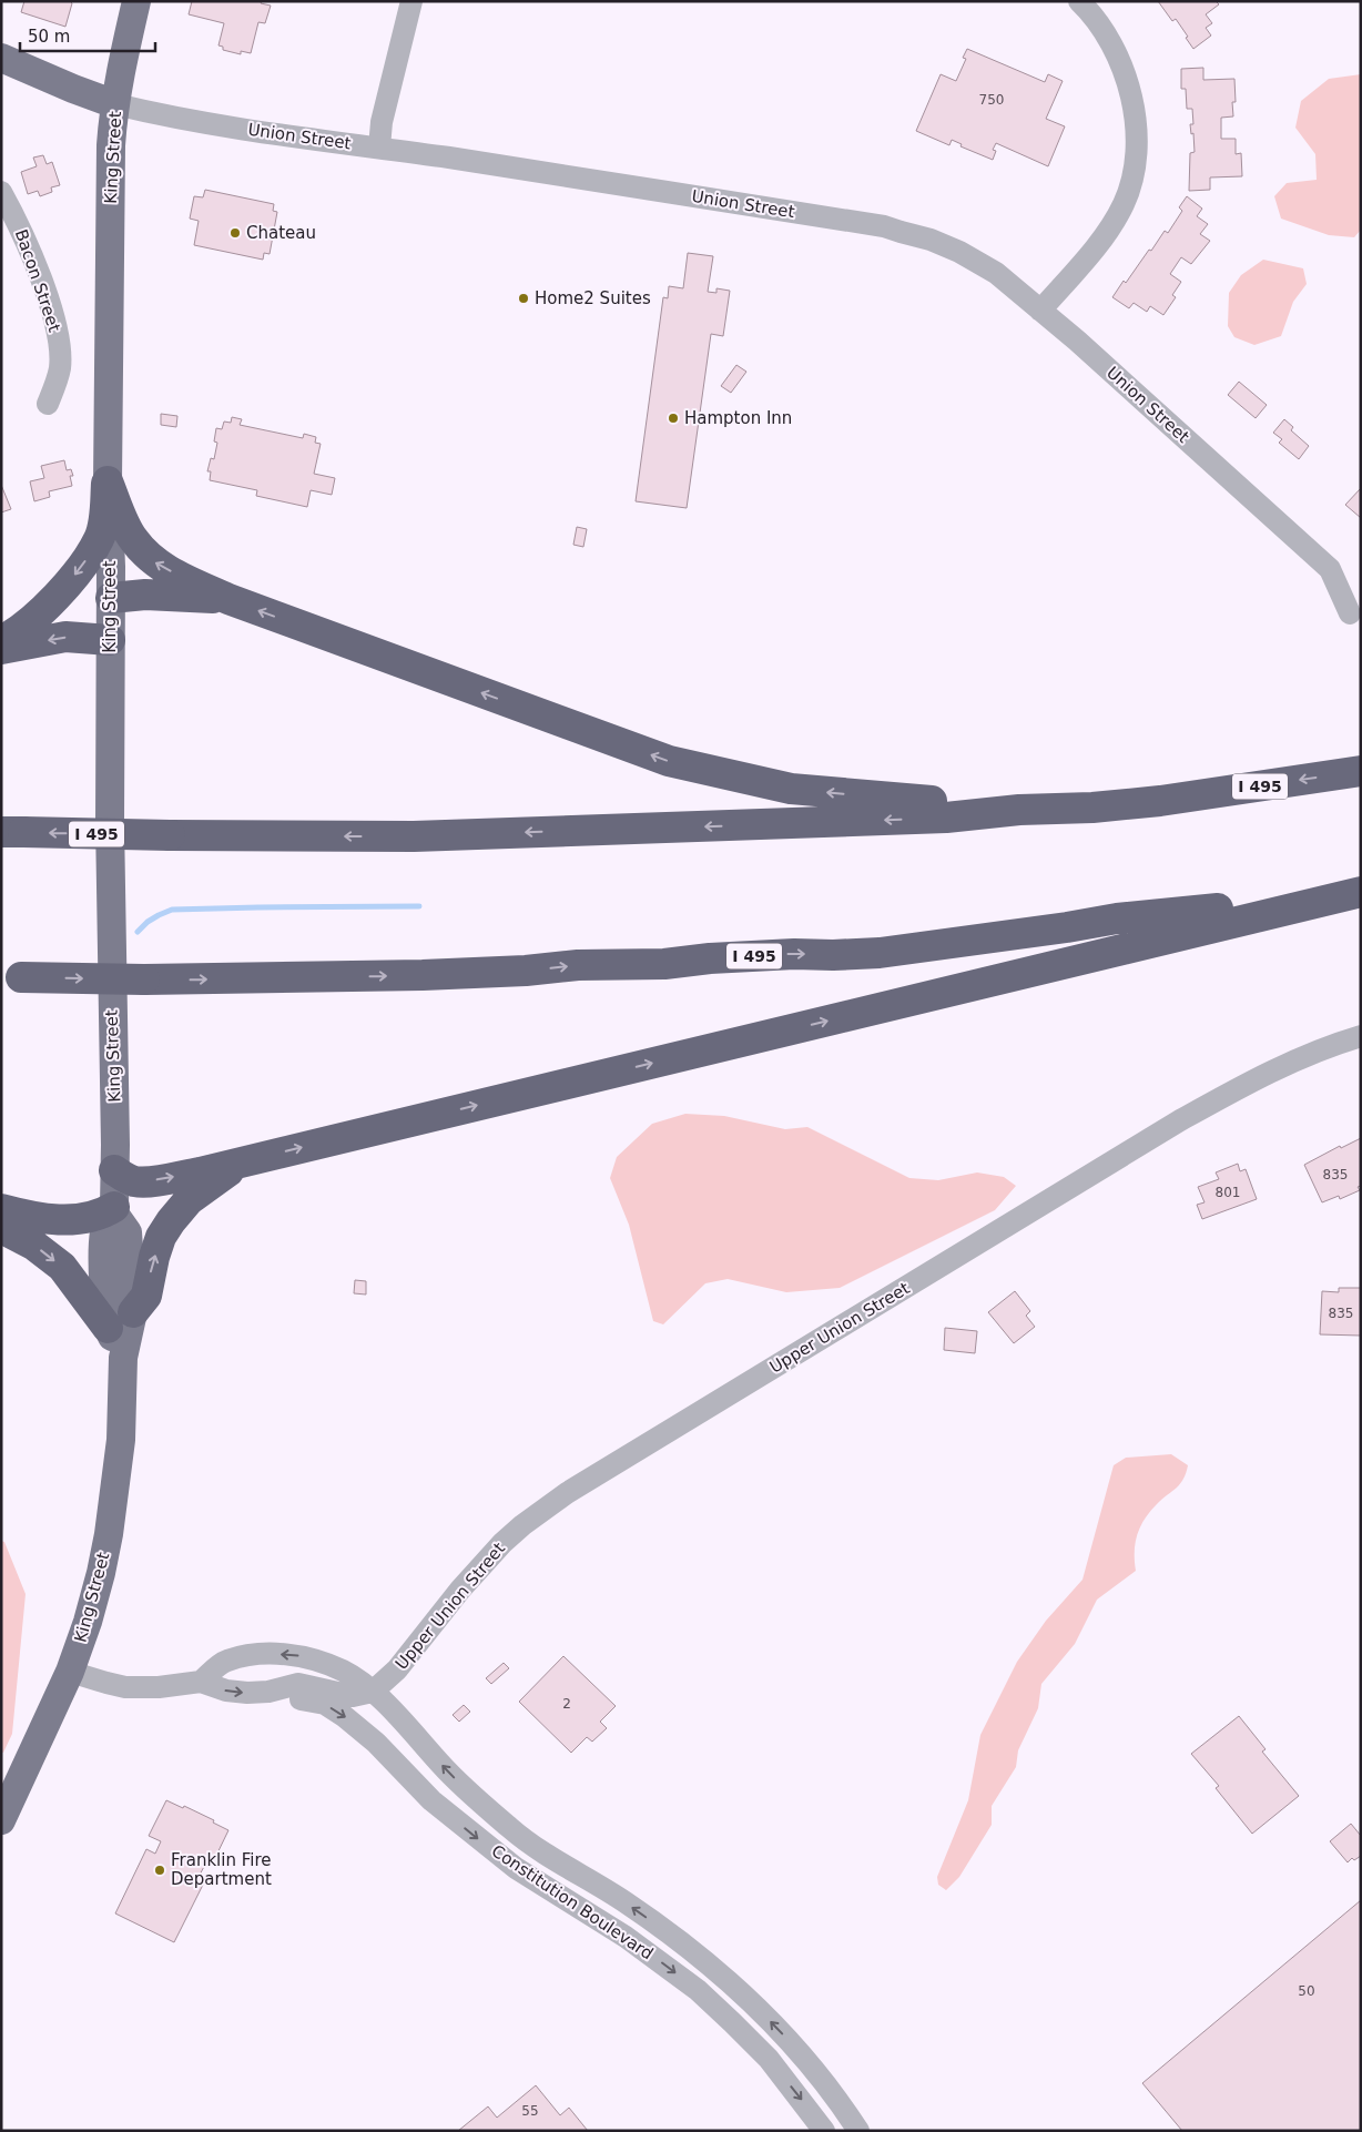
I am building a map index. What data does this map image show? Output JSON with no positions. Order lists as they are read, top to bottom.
{
  "streets": {
    "highway": ["I 495"],
    "main road": ["Union Street", "King Street"],
    "street": ["Bacon Street", "Upper Union Street", "Constitution Boulevard"]
  },
  "crossings": [
    ["Union Street", "King Street"],
    ["Upper Union Street", "Constitution Boulevard"]
  ],
  "places": [
    "Chateau",
    "Home2 Suites",
    "Hampton Inn",
    "Franklin Fire Department"
  ],
  "house_numbers": [
    "750",
    "835",
    "801",
    "835",
    "2",
    "50",
    "55"
  ],
  "scale_bar": "50 m"
}
